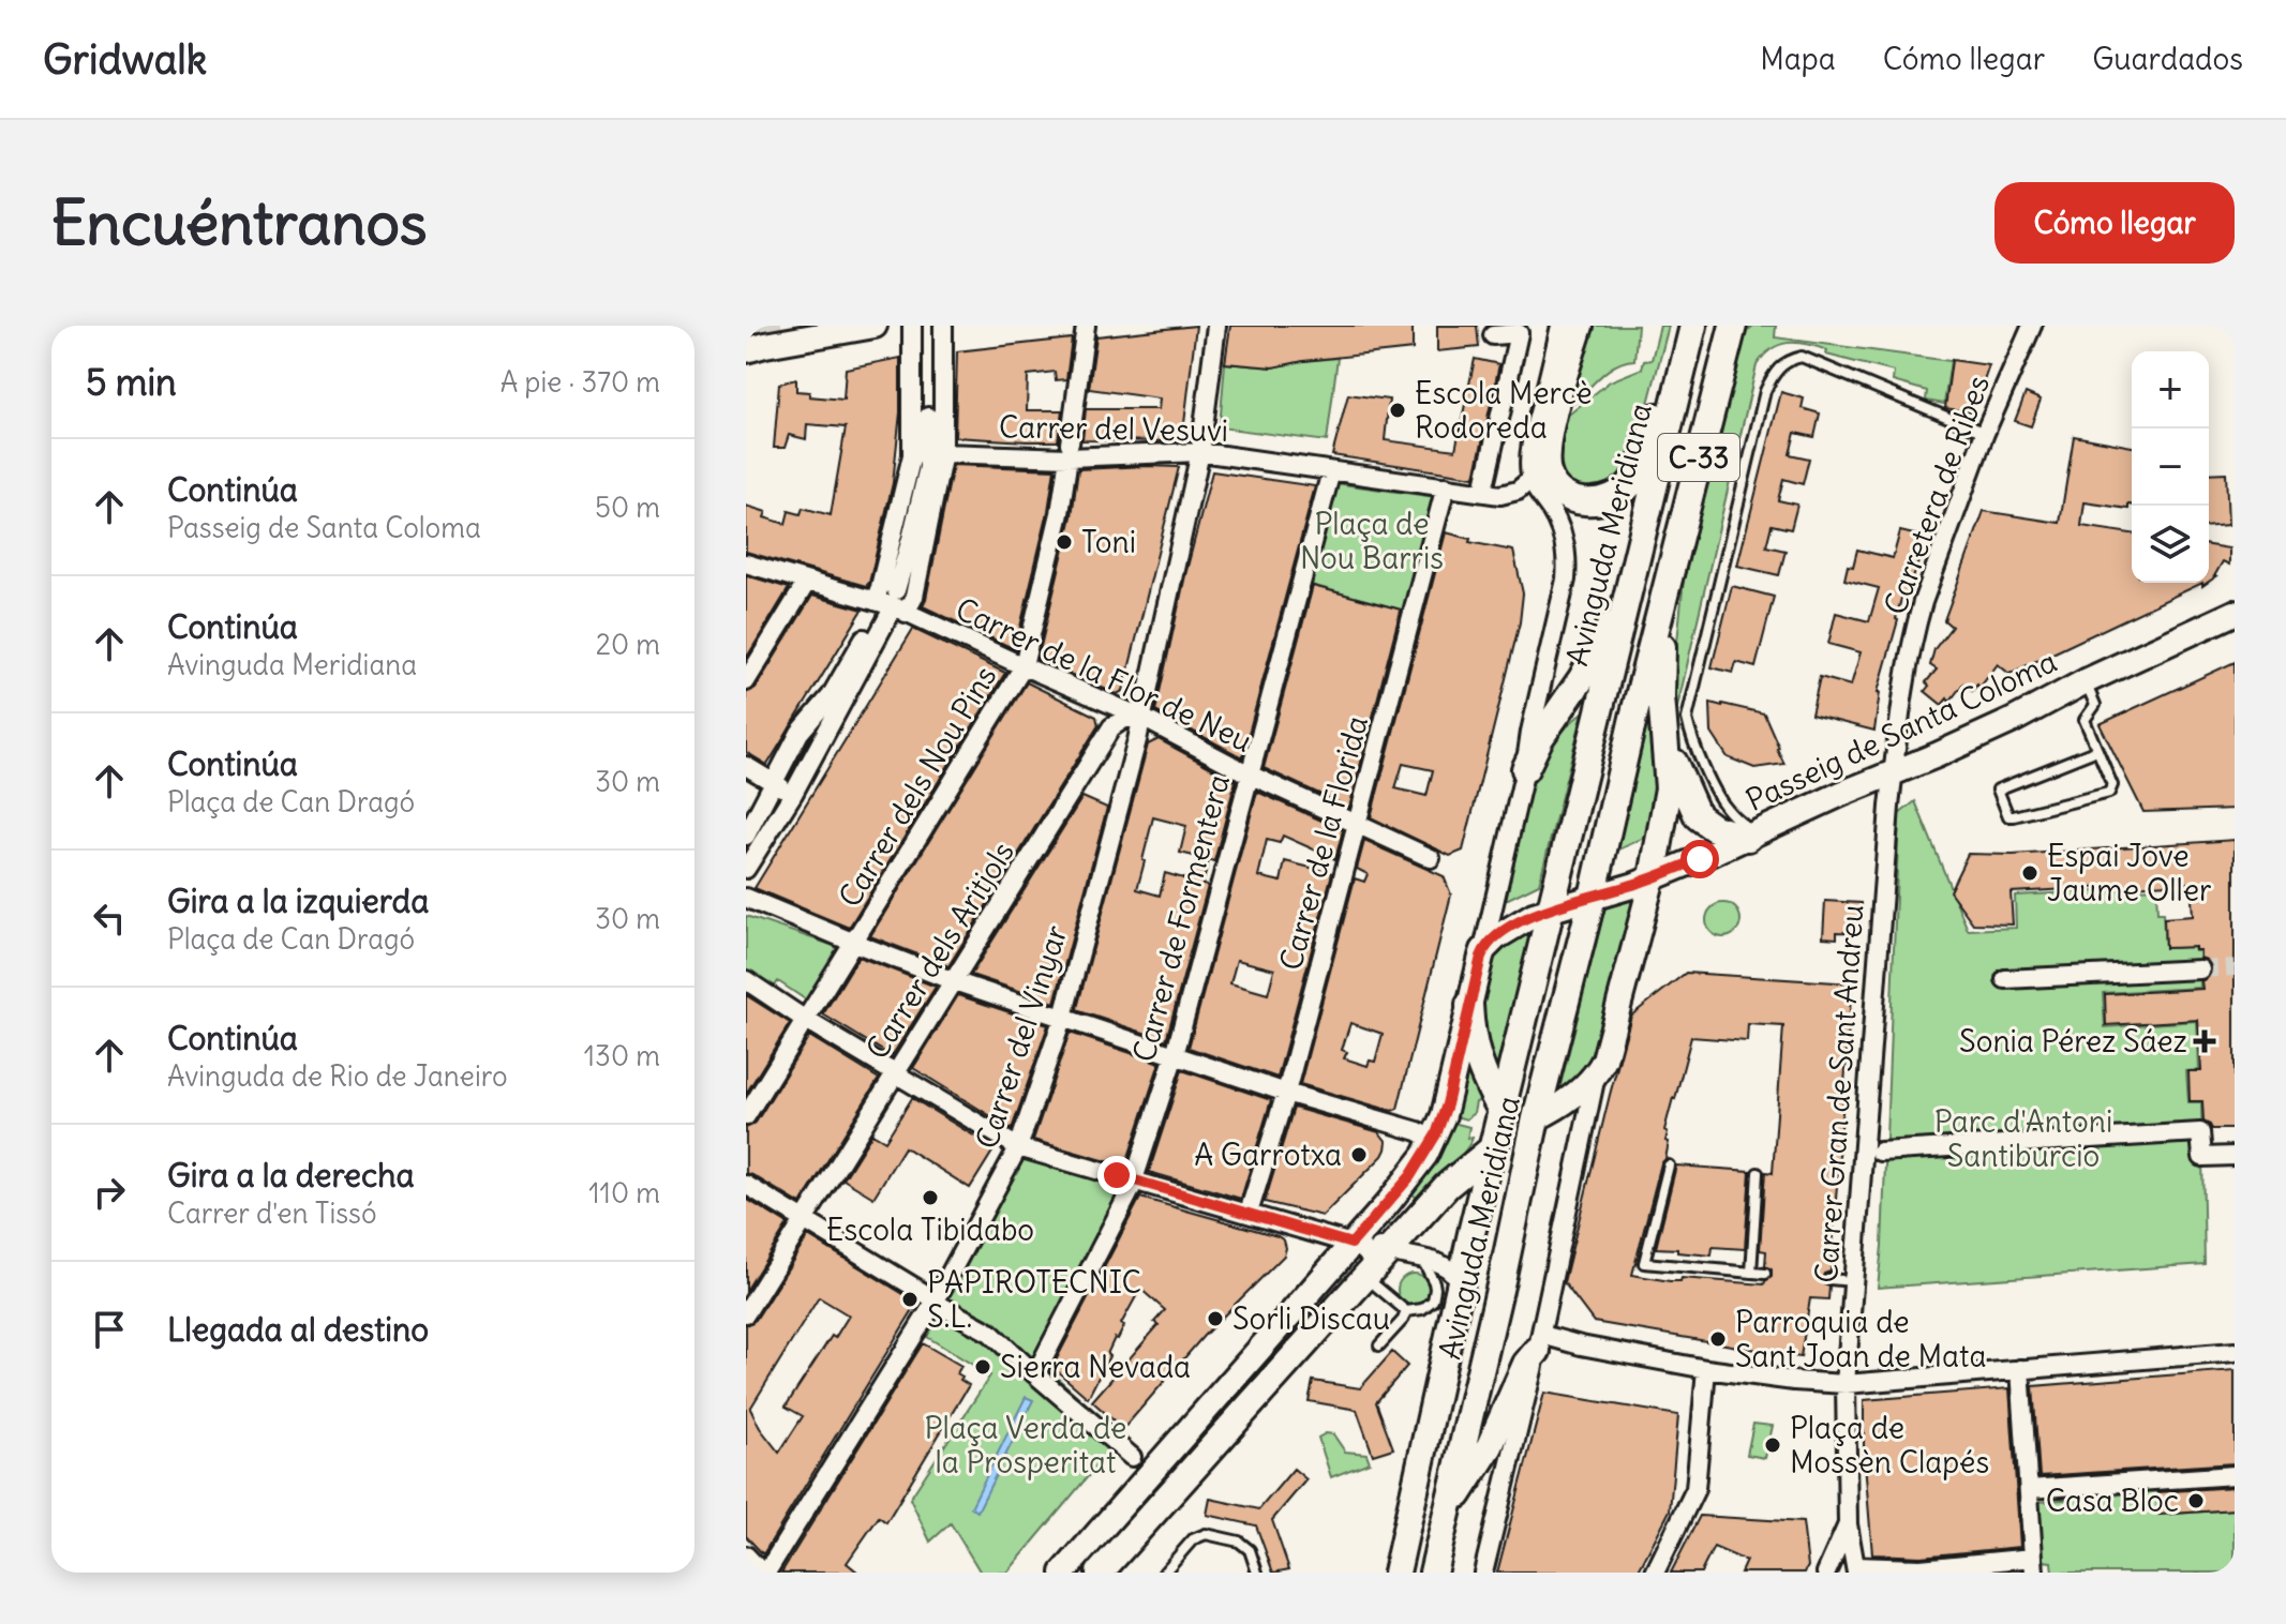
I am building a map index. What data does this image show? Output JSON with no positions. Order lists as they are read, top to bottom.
{
  "streets": {
    "main road": ["C-33", "Avinguda Meridiana"],
    "street": [
      "Carrer del Vesuvi",
      "Carretera de Ribes",
      "Carrer de la Flor de Neu",
      "Passeig de Santa Coloma",
      "Carrer dels Nou Pins",
      "Carrer de la Florida",
      "Carrer de Formentera",
      "Carrer dels Aritjols",
      "Carrer del Vinyar",
      "Carrer Gran de Sant Andreu"
    ]
  },
  "crossings": [
    ["Carrer del Vesuvi", "Avinguda Meridiana"],
    ["Carrer del Vesuvi", "Carrer dels Nou Pins"],
    ["Carrer del Vesuvi", "Carrer de la Florida"],
    ["Carrer del Vesuvi", "Carrer de Formentera"],
    ["Carrer del Vesuvi", "Carrer del Vinyar"],
    ["Carretera de Ribes", "Passeig de Santa Coloma"],
    ["Carretera de Ribes", "Carrer Gran de Sant Andreu"],
    ["Avinguda Meridiana", "Passeig de Santa Coloma"],
    ["Carrer de la Flor de Neu", "Carrer dels Nou Pins"],
    ["Carrer de la Flor de Neu", "Carrer de la Florida"],
    ["Carrer de la Flor de Neu", "Carrer de Formentera"],
    ["Carrer de la Flor de Neu", "Carrer dels Aritjols"],
    ["Carrer de la Flor de Neu", "Carrer del Vinyar"],
    ["Passeig de Santa Coloma", "Carrer Gran de Sant Andreu"],
    ["Carrer dels Aritjols", "Carrer del Vinyar"]
  ],
  "parks": ["Plaça de Nou Barris", "Parc d'Antoni Santiburcio", "Plaça Verda de la Prosperitat"],
  "places": {
    "other": [
      "Escola Mercè Rodoreda",
      "Toni",
      "Espai Jove Jaume Oller",
      "A Garrotxa",
      "Escola Tibidabo",
      "PAPIROTECNIC S.L.",
      "Sorli Discau",
      "Parroquia de Sant Joan de Mata",
      "Sierra Nevada",
      "Plaça de Mossèn Clapés",
      "Casa Bloc"
    ],
    "health": ["Sonia Pérez Sáez"]
  },
  "page": {
    "header": "Gridwalk",
    "nav": ["Mapa", "Cómo llegar", "Guardados"],
    "buttons": "Cómo llegar",
    "title": "Encuéntranos",
    "heading": ["5 min", "A pie · 370 m"],
    "map_buttons": ["+", "−"],
    "list": [
      ["Continúa", "Passeig de Santa Coloma", "50 m"],
      ["Continúa", "Avinguda Meridiana", "20 m"],
      ["Continúa", "Plaça de Can Dragó", "30 m"],
      ["Gira a la izquierda", "Plaça de Can Dragó", "30 m"],
      ["Continúa", "Avinguda de Rio de Janeiro", "130 m"],
      ["Gira a la derecha", "Carrer d'en Tissó", "110 m"],
      "Llegada al destino"
    ]
  }
}
